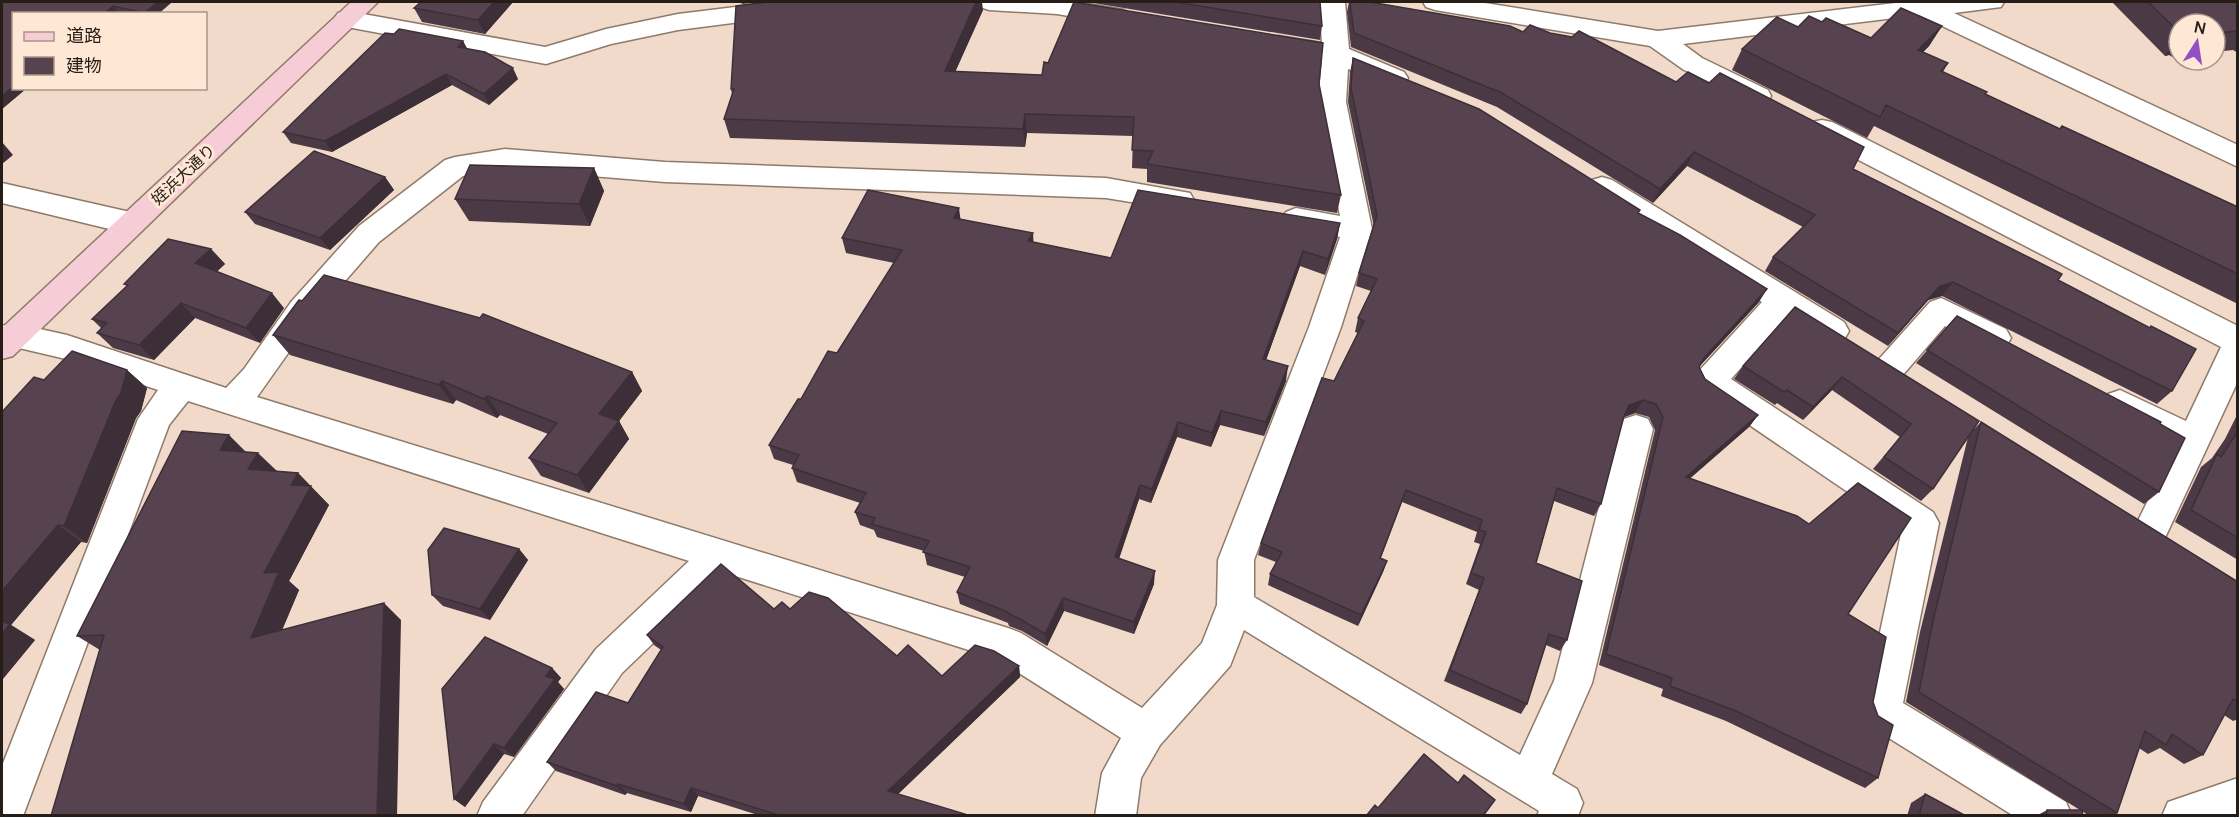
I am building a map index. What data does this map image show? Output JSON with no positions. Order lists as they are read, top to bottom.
{
  "streets": {
    "main road": ["姪浜大通り"]
  },
  "legend": ["道路", "建物"],
  "north": "top"
}
